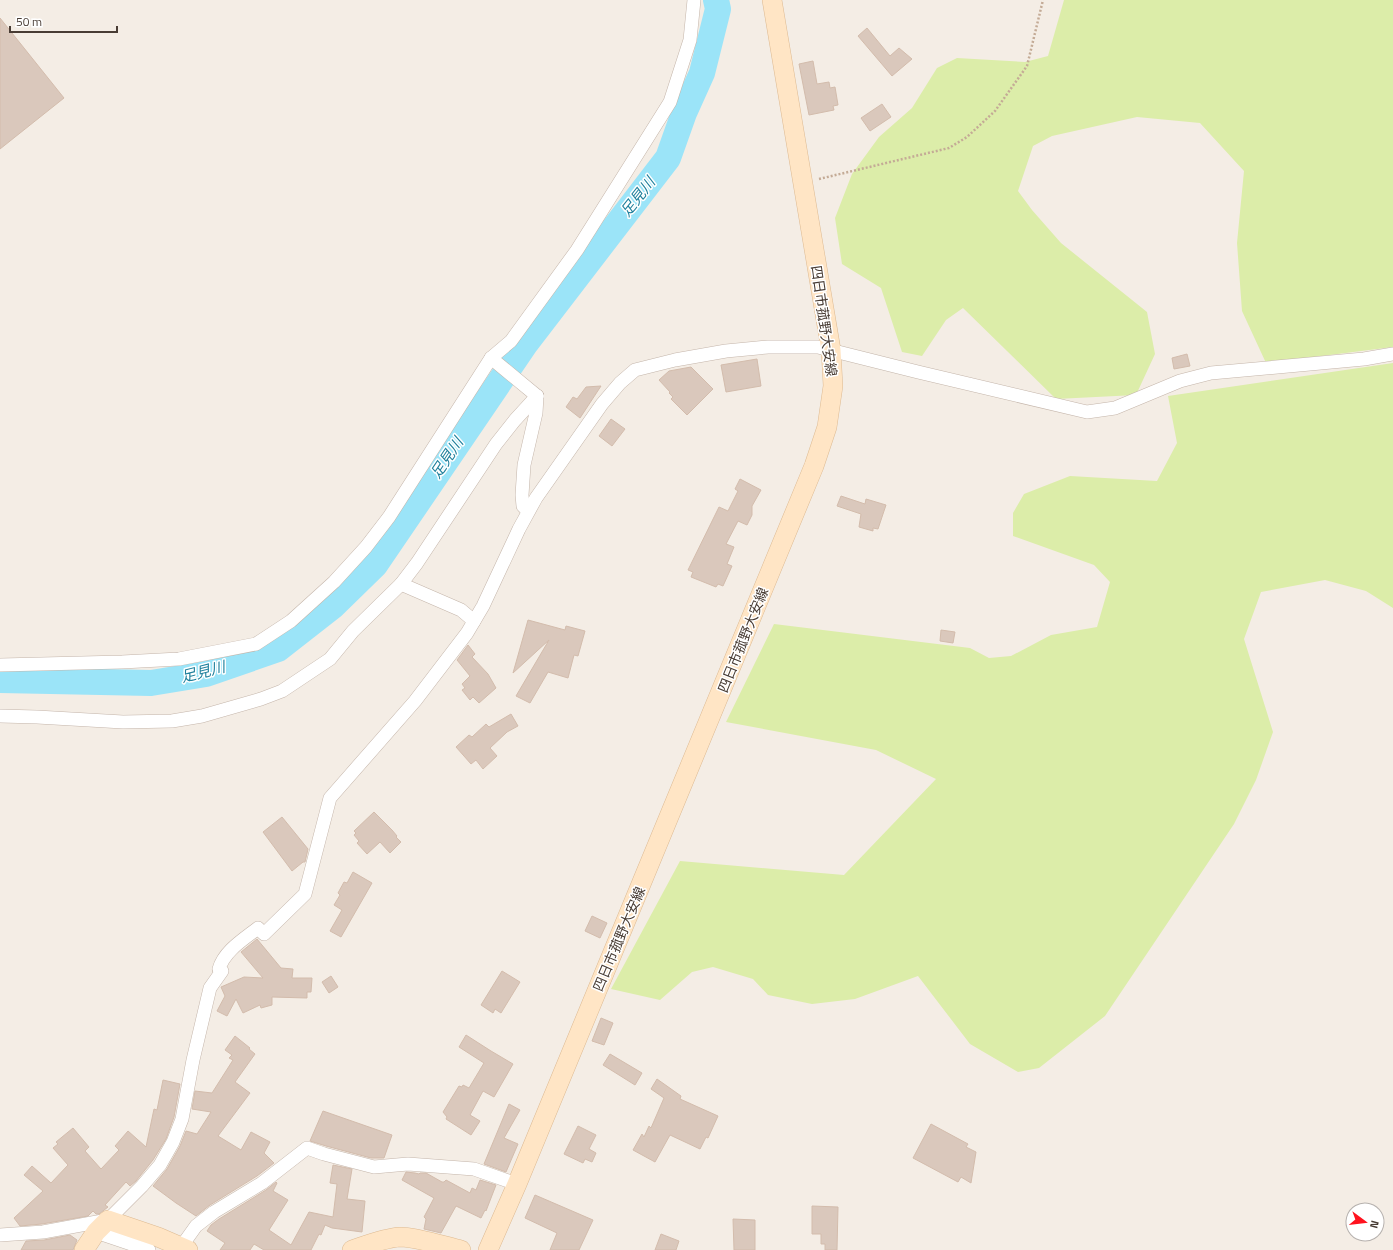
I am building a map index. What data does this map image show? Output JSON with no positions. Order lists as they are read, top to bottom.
{
  "streets": {
    "main road": ["四日市菰野大安線"]
  },
  "water": ["足見川"],
  "scale_bar": "50 m",
  "north": "right"
}
